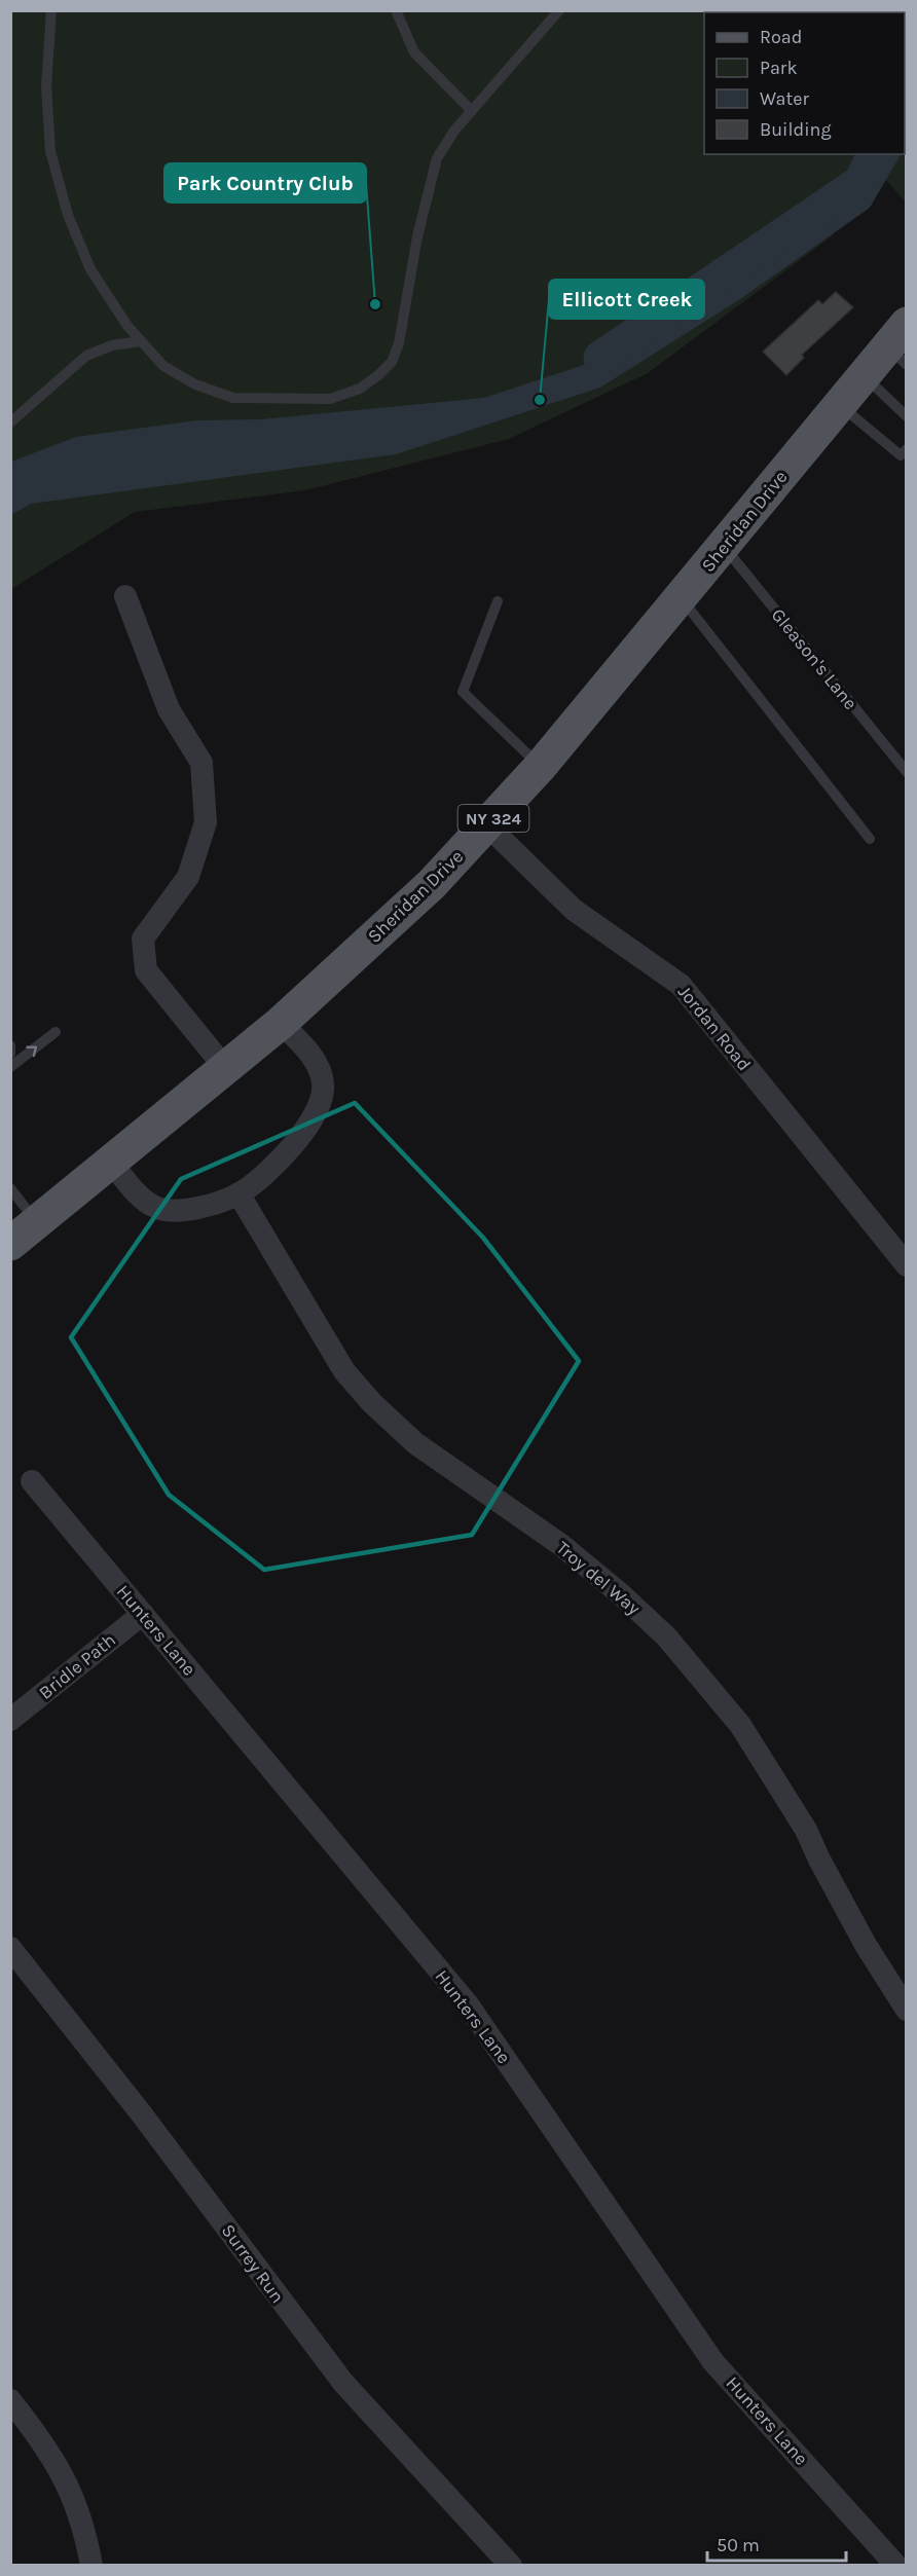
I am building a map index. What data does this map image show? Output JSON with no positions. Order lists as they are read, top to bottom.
{
  "streets": {
    "main road": ["Sheridan Drive", "NY 324"],
    "street": [
      "Jordan Road",
      "Troy del Way",
      "Hunters Lane",
      "Bridle Path",
      "Surrey Run"
    ],
    "lane": ["Gleason's Lane"]
  },
  "crossings": [
    ["Sheridan Drive", "Gleason's Lane"],
    ["Sheridan Drive", "Jordan Road"],
    ["Hunters Lane", "Bridle Path"]
  ],
  "places": ["Park Country Club", "Ellicott Creek"],
  "legend": [
    "Road",
    "Park",
    "Water",
    "Building"
  ],
  "scale_bar": "50 m"
}
